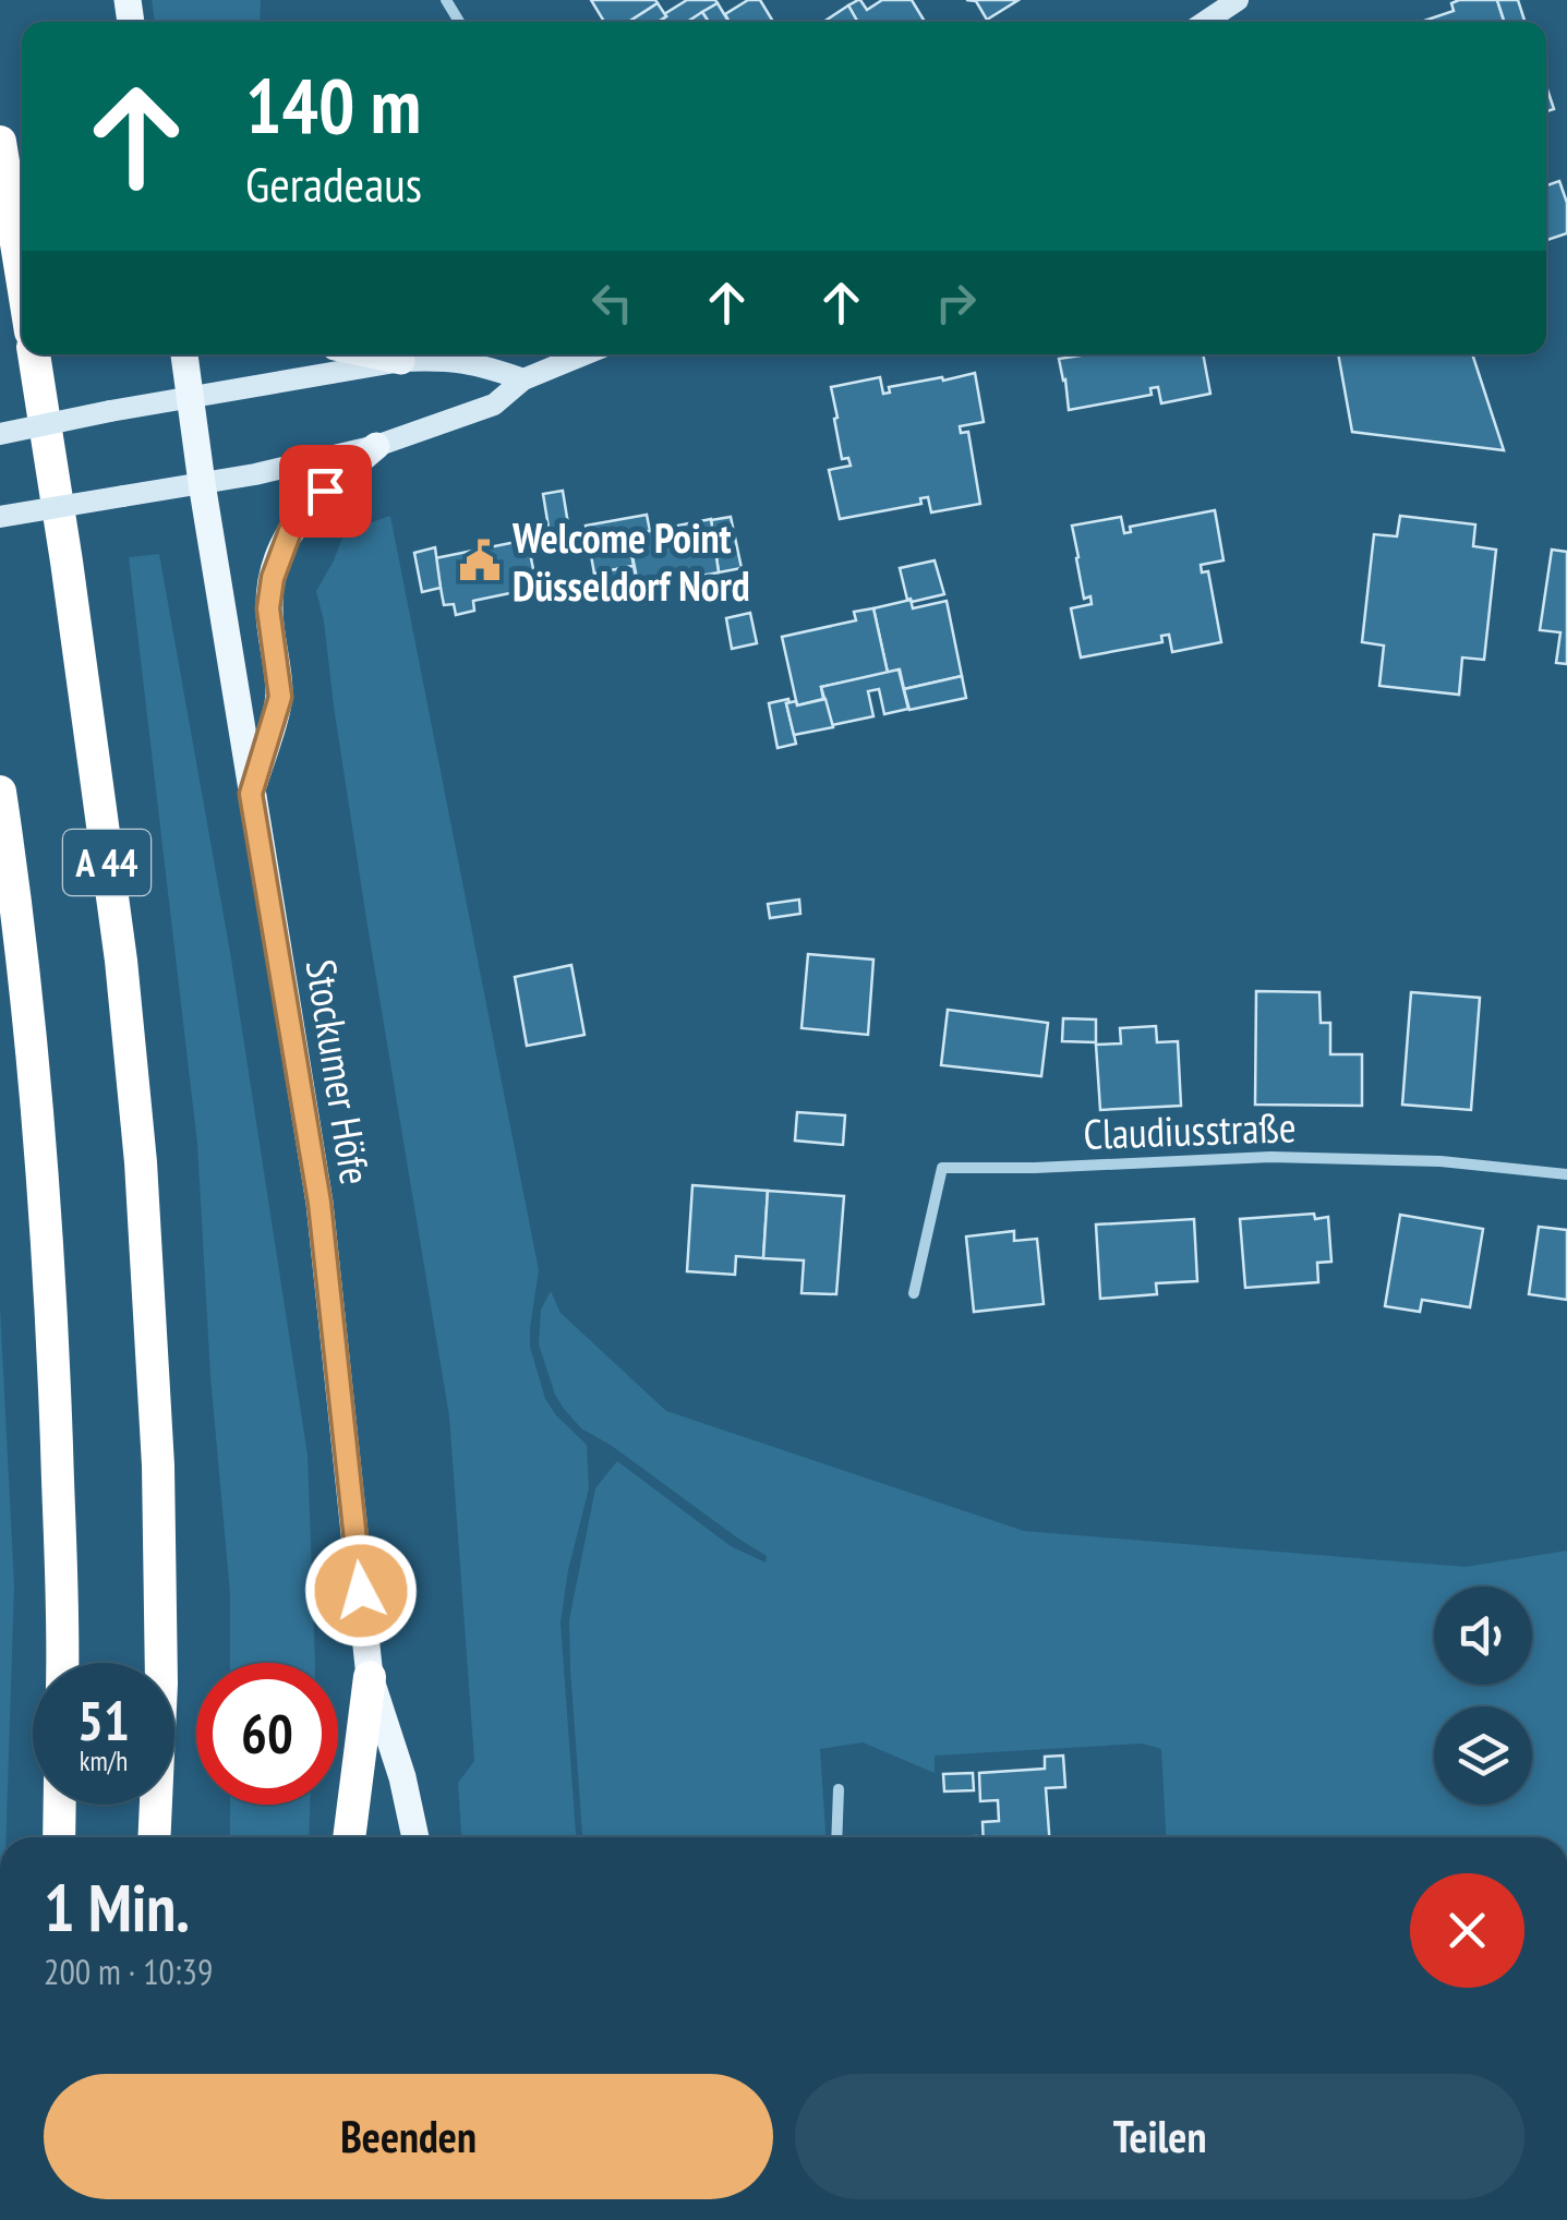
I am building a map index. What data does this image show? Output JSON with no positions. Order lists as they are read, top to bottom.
{
  "streets": {
    "highway": ["A 44"],
    "main road": ["Stockumer Höfe"],
    "street": ["Claudiusstraße"]
  },
  "places": {
    "public building": ["Welcome Point Düsseldorf Nord"]
  },
  "page": {
    "turn": ["140 m", "Geradeaus"],
    "speed": "51 km/h",
    "limit": "60",
    "heading": ["1 Min.", "200 m · 10:39"],
    "buttons": ["Beenden", "Teilen"]
  }
}
